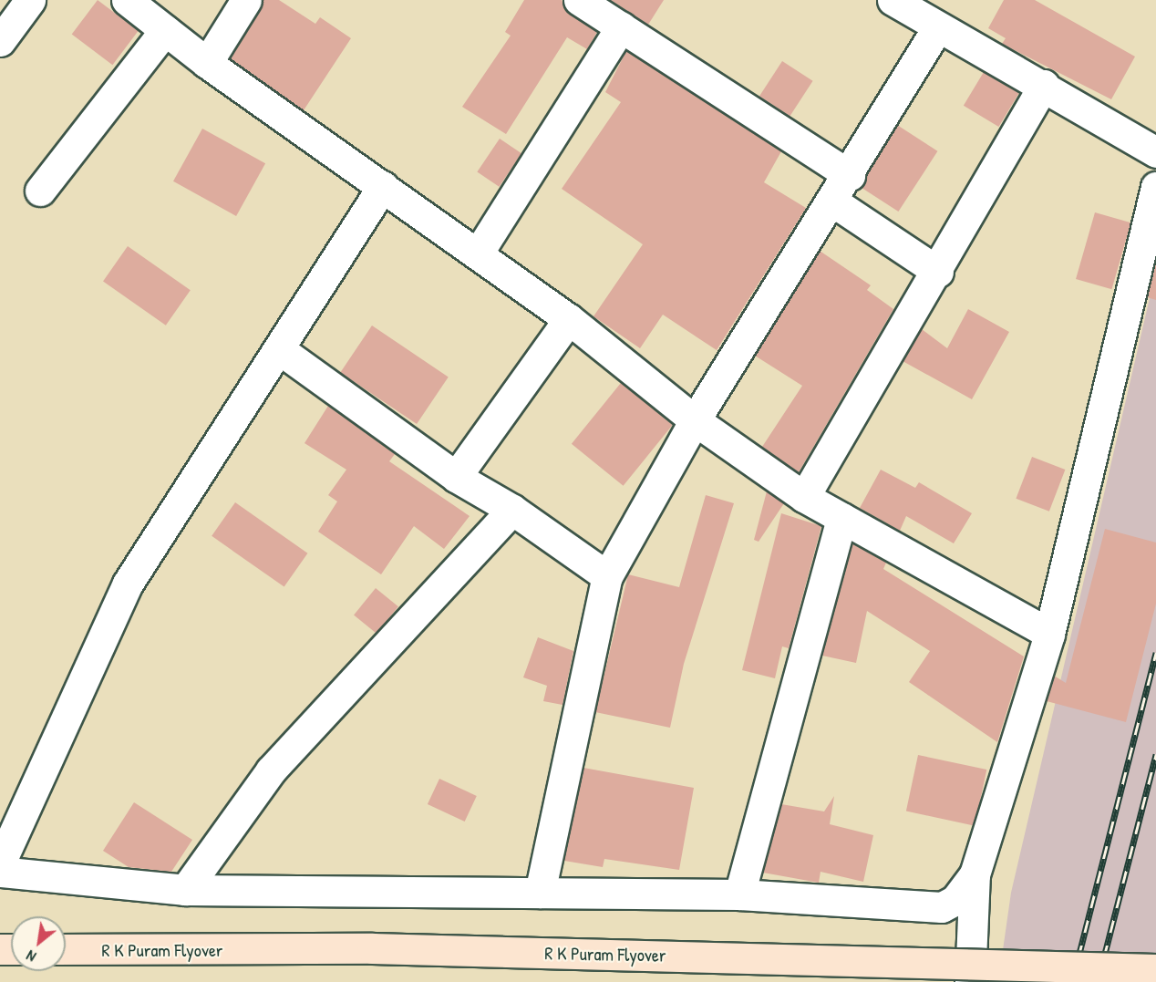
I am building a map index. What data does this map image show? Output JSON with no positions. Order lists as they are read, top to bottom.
{
  "streets": {
    "main road": ["R K Puram Flyover"]
  },
  "north": "bottom left"
}
